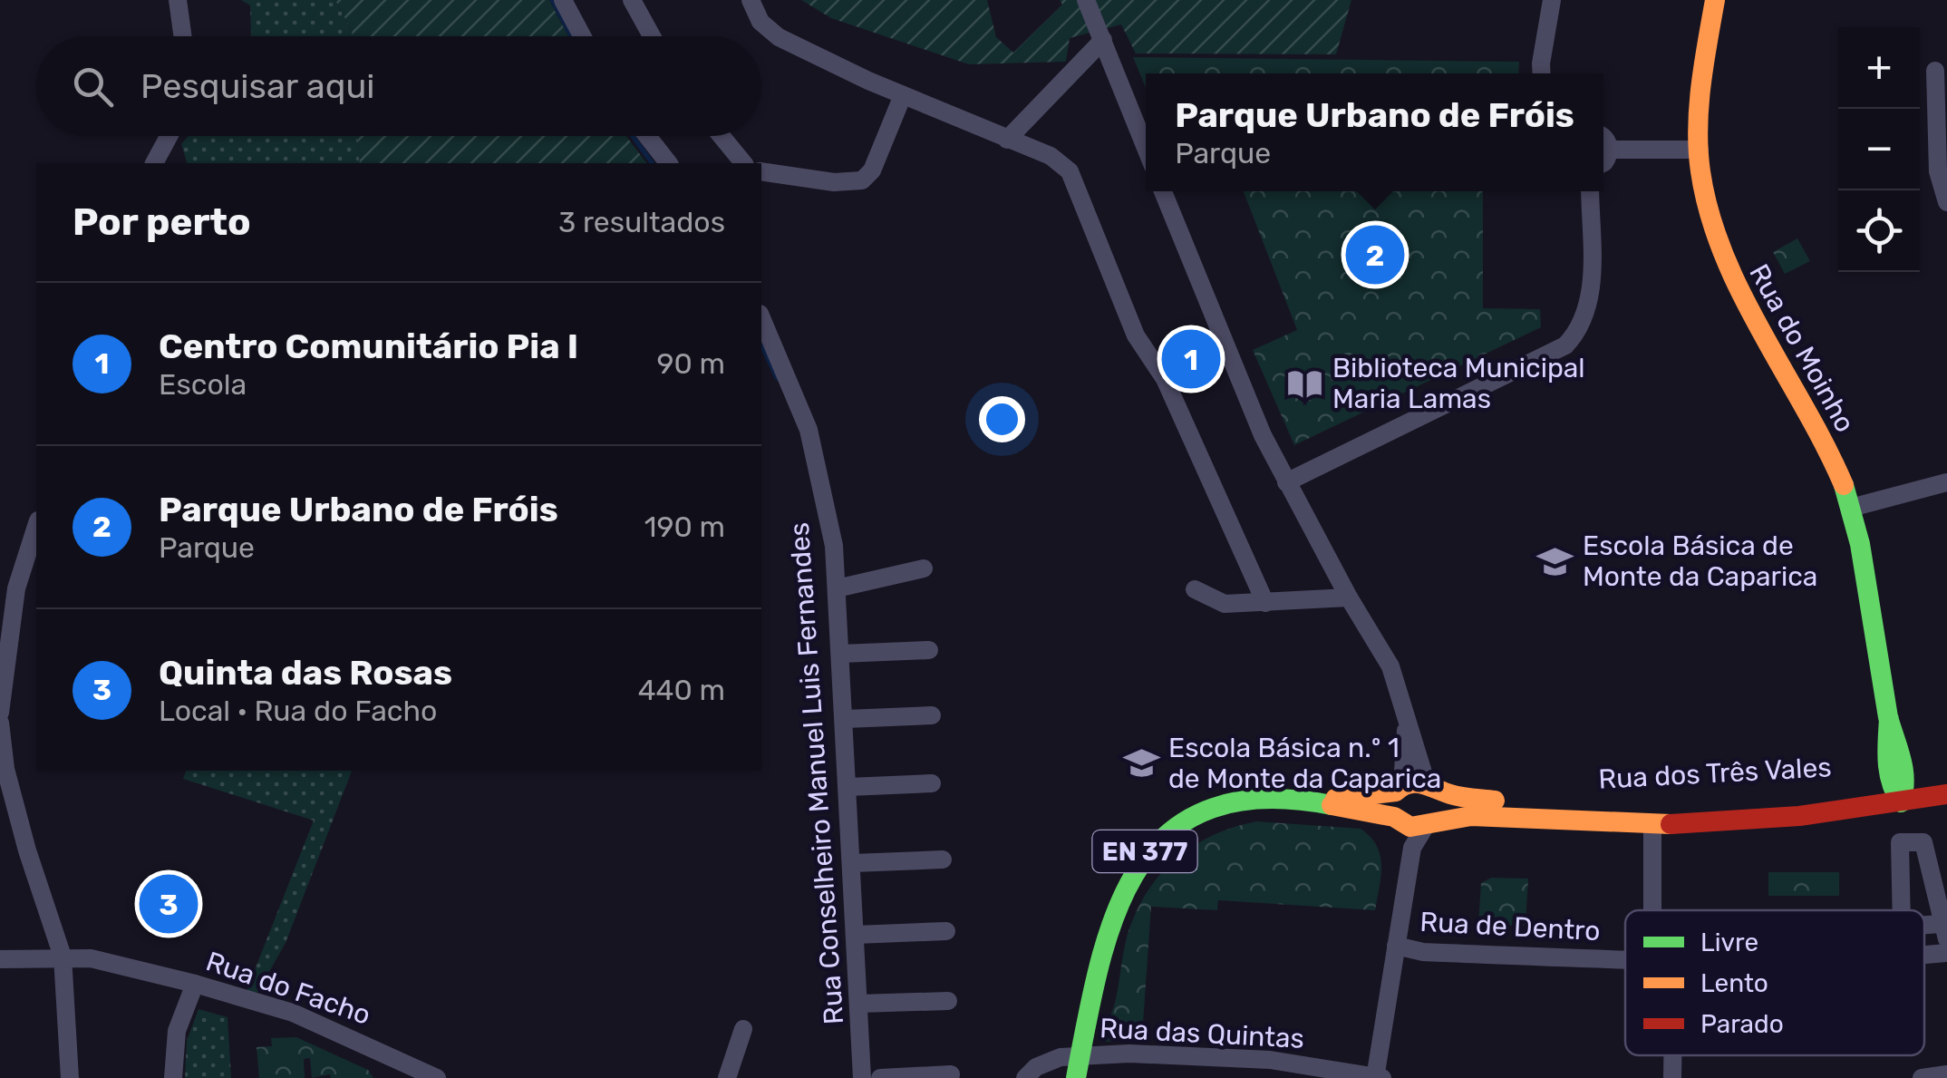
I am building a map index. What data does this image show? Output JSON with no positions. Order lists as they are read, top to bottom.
{
  "streets": {
    "main road": ["Rua do Moinho", "Rua dos Três Vales", "EN 377"],
    "street": [
      "Rua Conselheiro Manuel Luis Fernandes",
      "Rua de Dentro",
      "Rua do Facho",
      "Rua das Quintas"
    ]
  },
  "crossings": [
    ["Rua do Moinho", "Rua dos Três Vales"]
  ],
  "places": {
    "library": ["Biblioteca Municipal Maria Lamas"],
    "school or university": ["Escola Básica de Monte da Caparica", "Escola Básica n.º 1 de Monte da Caparica"]
  },
  "legend": ["Livre", "Lento", "Parado"],
  "page": {
    "map_buttons": ["+", "−"],
    "search": "Pesquisar aqui",
    "popup": ["Parque Urbano de Fróis", "Parque"],
    "heading": ["Por perto", "3 resultados"],
    "pins": ["2", "1", "3"],
    "list": [
      {
        "mark": "1",
        "name": "Centro Comunitário Pia I",
        "note": "Escola",
        "value": "90 m"
      },
      {
        "mark": "2",
        "name": "Parque Urbano de Fróis",
        "note": "Parque",
        "value": "190 m"
      },
      {
        "mark": "3",
        "name": "Quinta das Rosas",
        "note": "Local · Rua do Facho",
        "value": "440 m"
      }
    ]
  }
}
